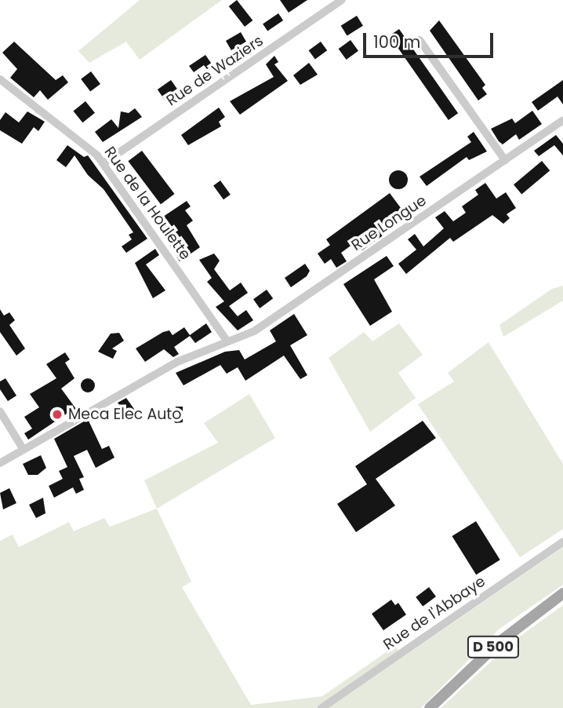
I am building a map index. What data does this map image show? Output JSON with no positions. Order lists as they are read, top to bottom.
{
  "streets": {
    "main road": ["D 500"],
    "street": [
      "Rue de Waziers",
      "Rue de la Houlette",
      "Rue Longue",
      "Rue de l'Abbaye"
    ]
  },
  "crossings": [
    ["Rue de Waziers", "Rue de la Houlette"],
    ["Rue de la Houlette", "Rue Longue"]
  ],
  "places": ["Meca Elec Auto"],
  "scale_bar": "100 m"
}
